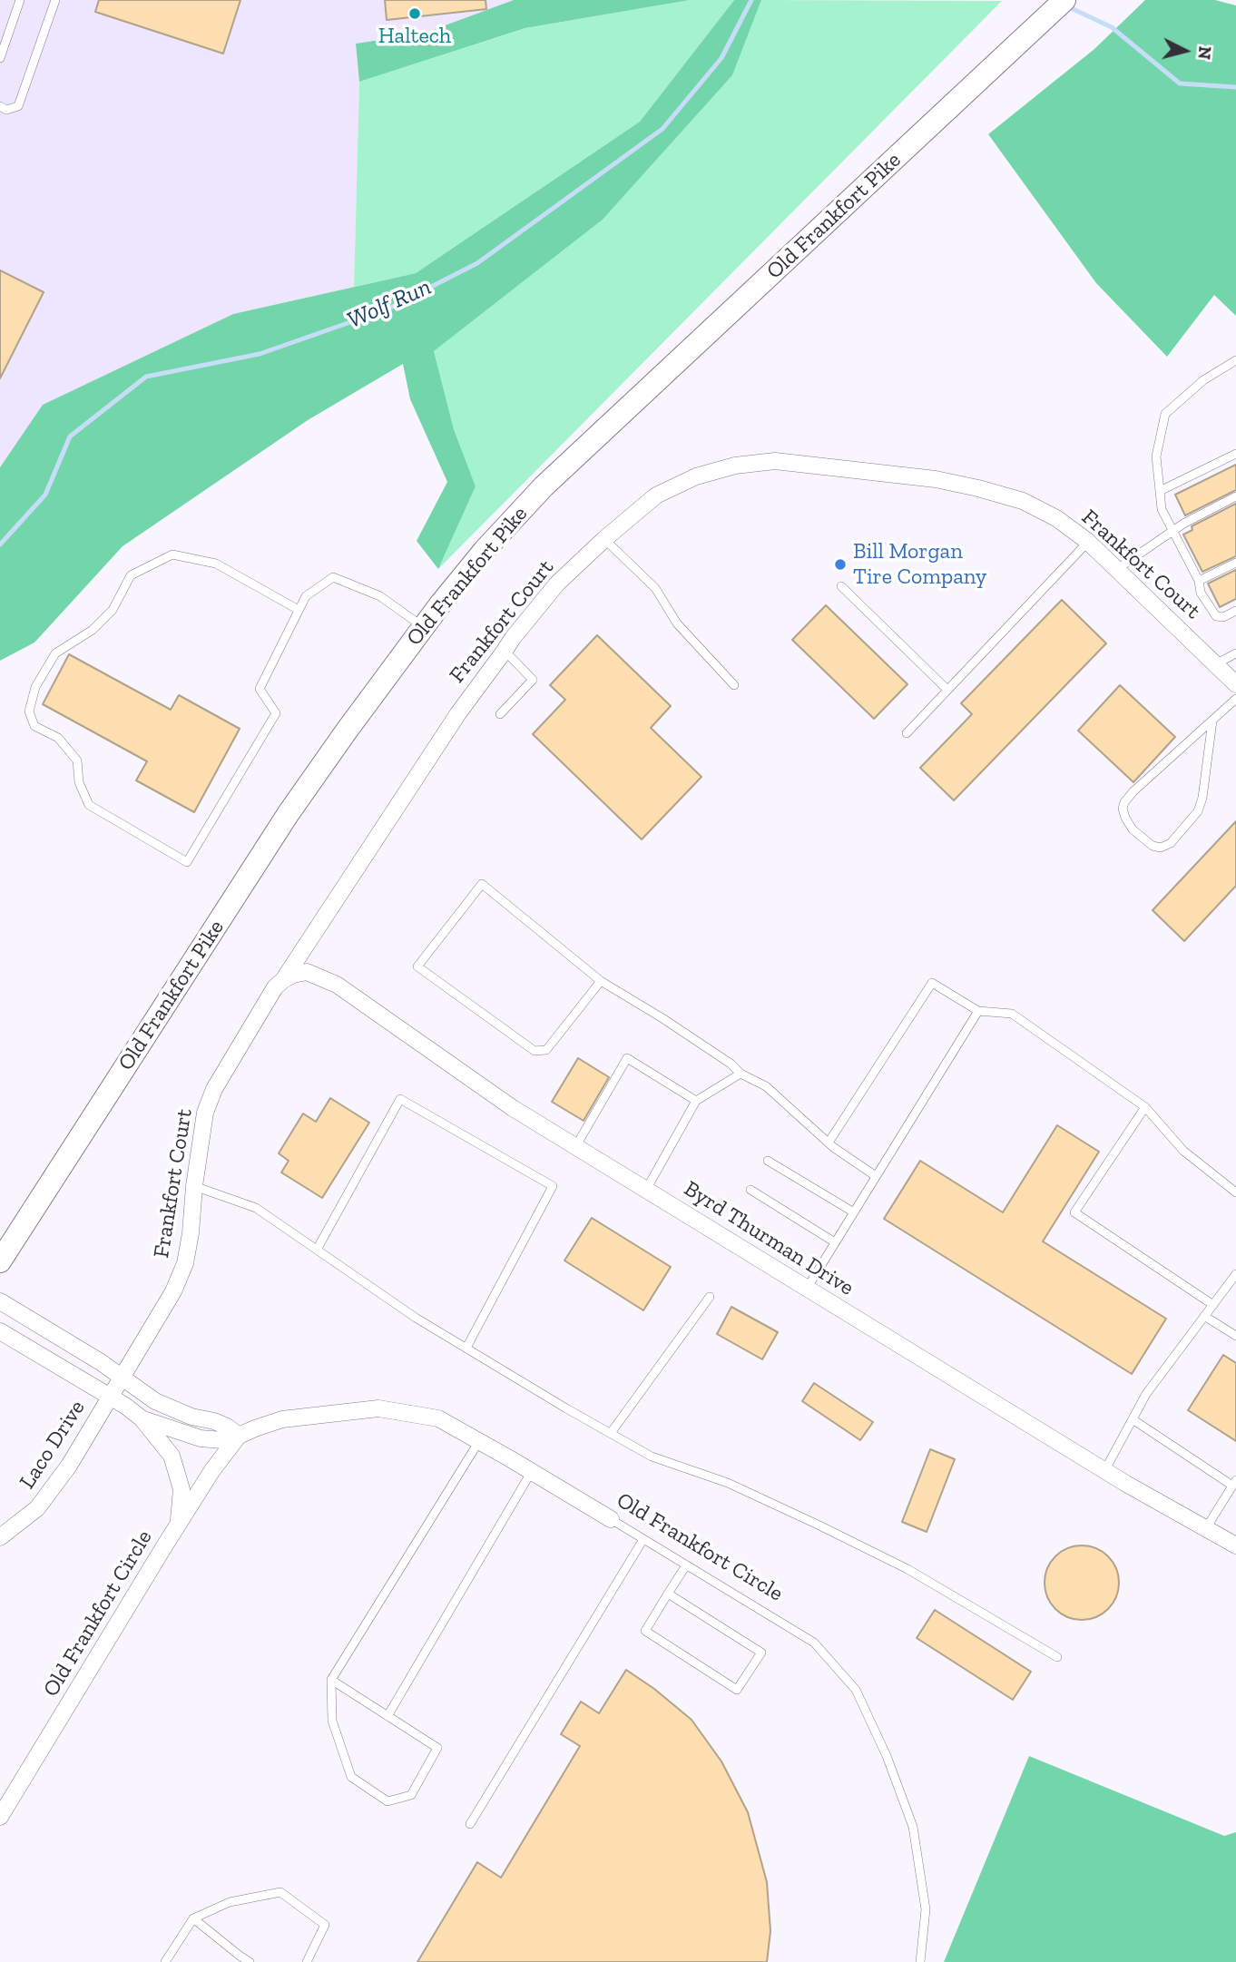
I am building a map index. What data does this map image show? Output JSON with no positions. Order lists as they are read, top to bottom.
{
  "streets": {
    "main road": ["Old Frankfort Pike"],
    "street": [
      "Frankfort Court",
      "Byrd Thurman Drive",
      "Laco Drive",
      "Old Frankfort Circle"
    ]
  },
  "crossings": [
    ["Frankfort Court", "Byrd Thurman Drive"],
    ["Frankfort Court", "Laco Drive"]
  ],
  "water": ["Wolf Run"],
  "places": ["Haltech", "Bill Morgan Tire Company"],
  "north": "right"
}
